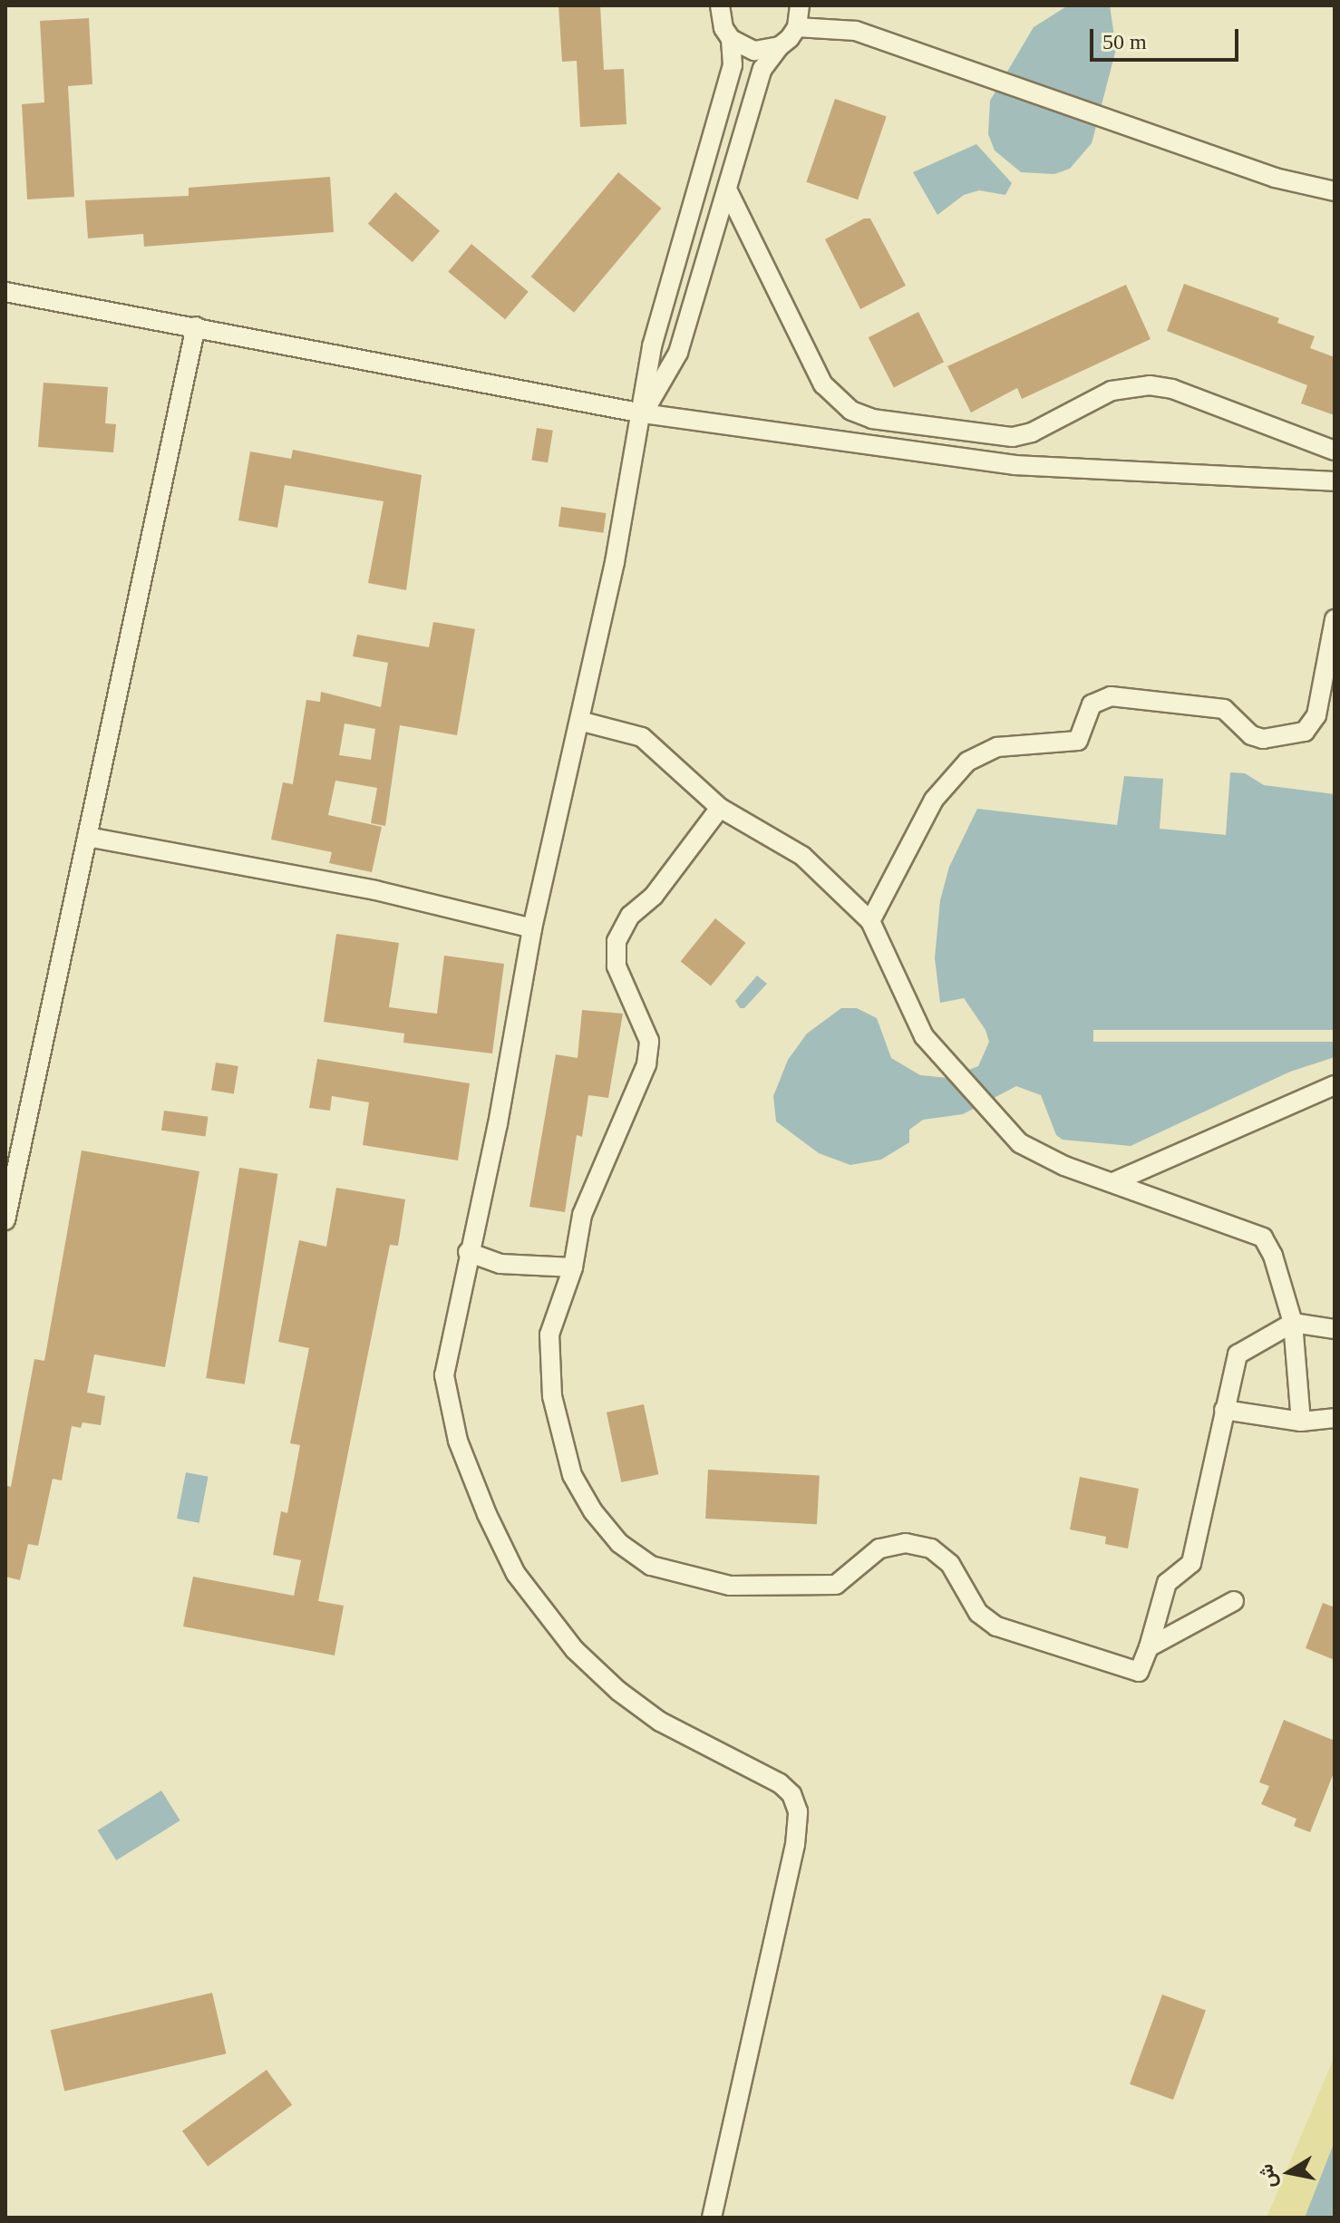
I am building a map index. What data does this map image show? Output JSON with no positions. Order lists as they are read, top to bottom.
{
  "scale_bar": "50 m",
  "north": "left"
}
